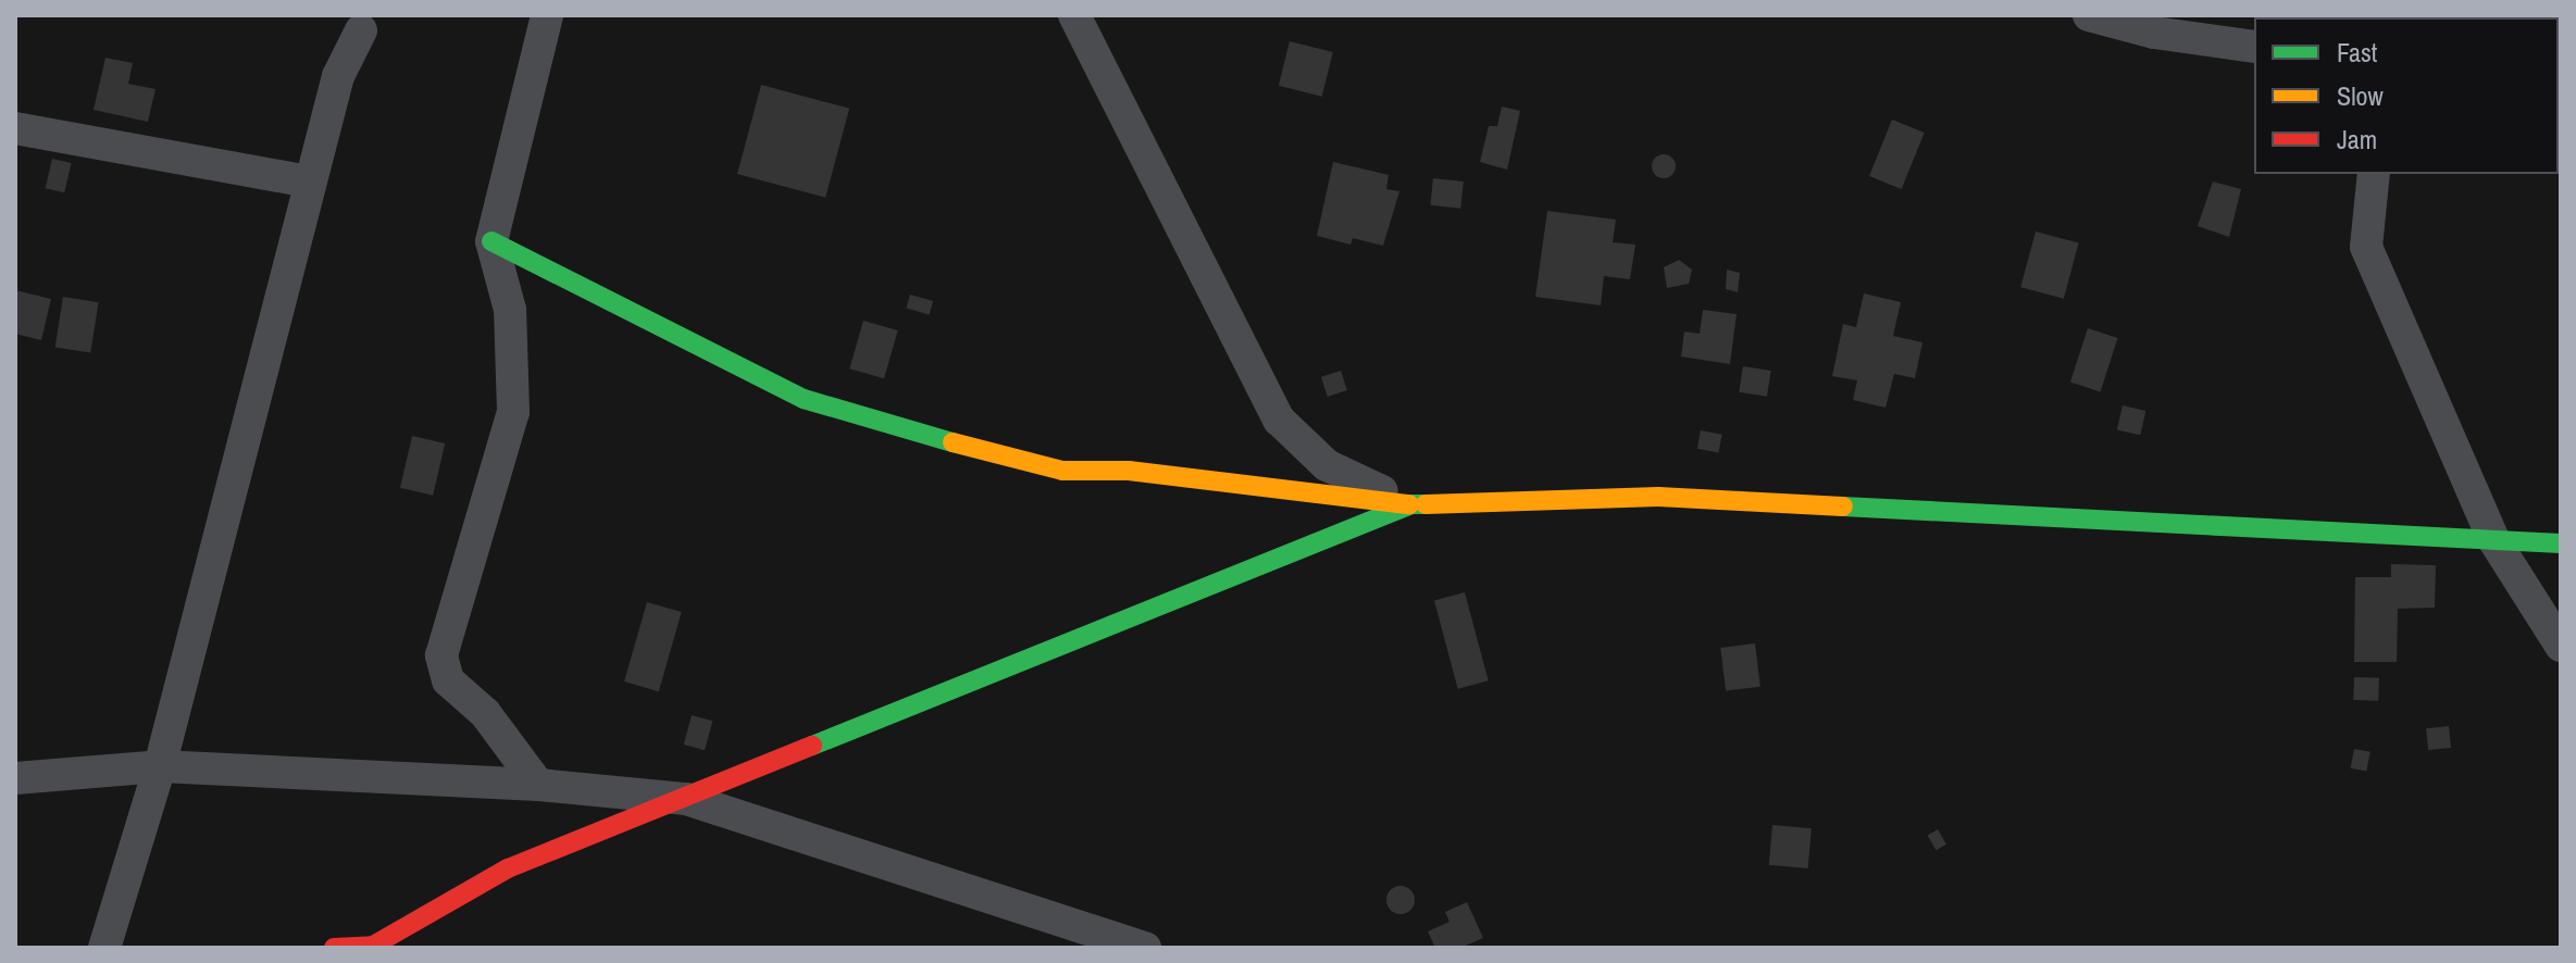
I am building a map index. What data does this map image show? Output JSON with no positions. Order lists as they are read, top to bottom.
{
  "legend": ["Fast", "Slow", "Jam"]
}
